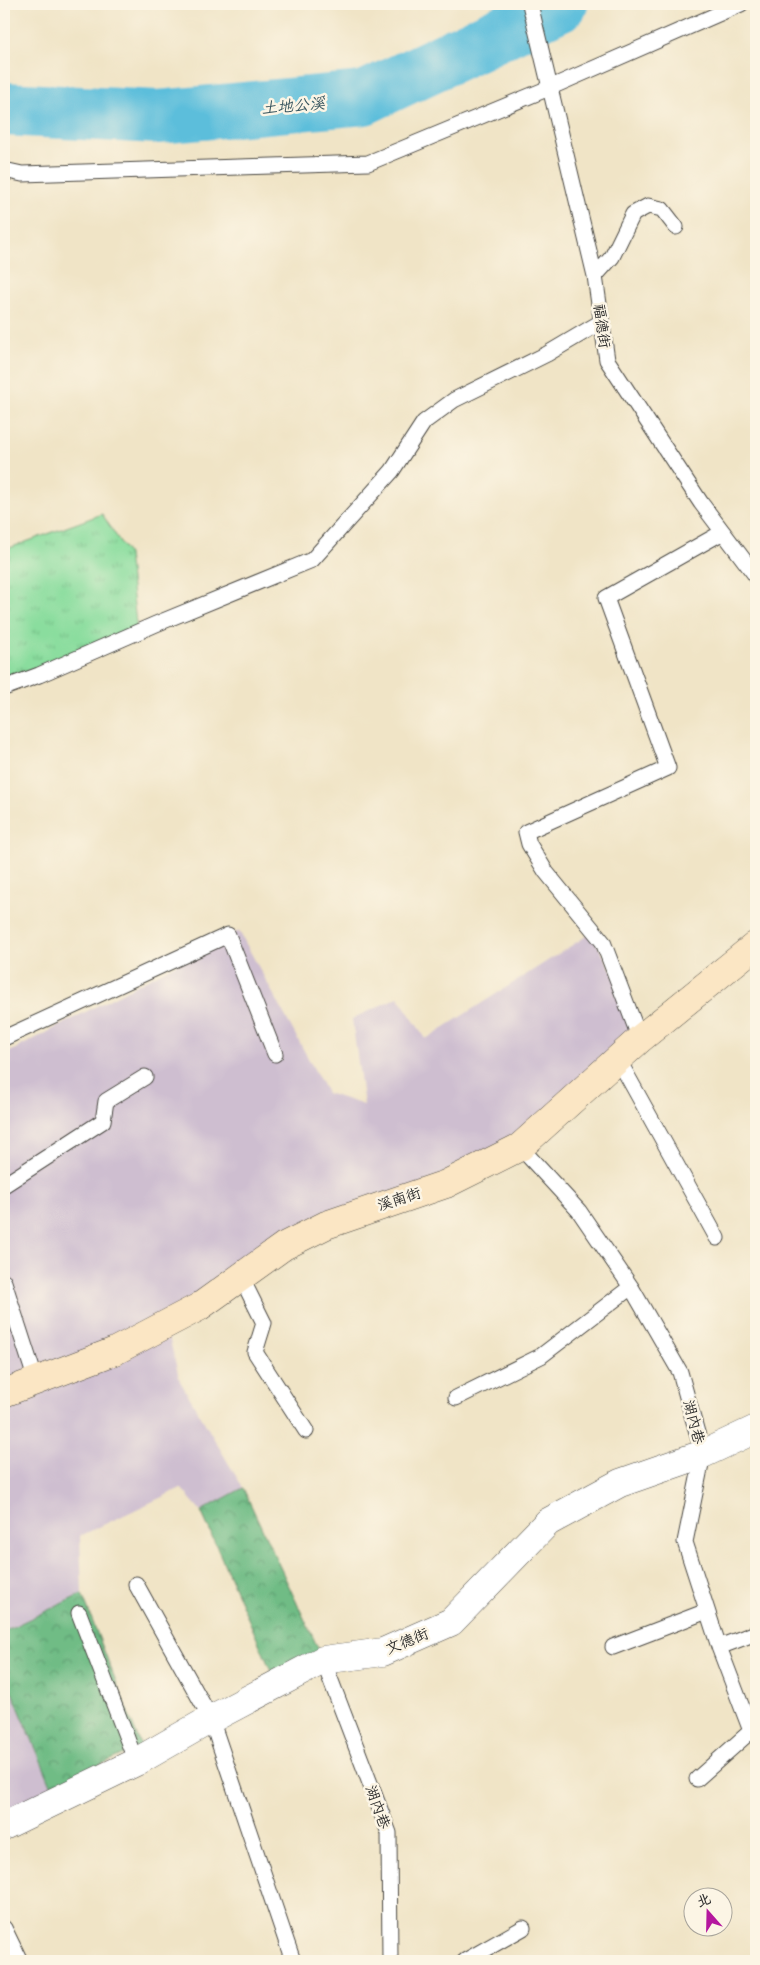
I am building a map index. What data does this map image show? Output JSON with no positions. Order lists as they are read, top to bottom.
{
  "streets": {
    "street": ["溪南街", "文德街"],
    "lane": ["福德街", "湖內巷"]
  },
  "crossings": [
    ["溪南街", "湖內巷"],
    ["湖內巷", "文德街"]
  ],
  "water": ["土地公溪"],
  "north": "top"
}
